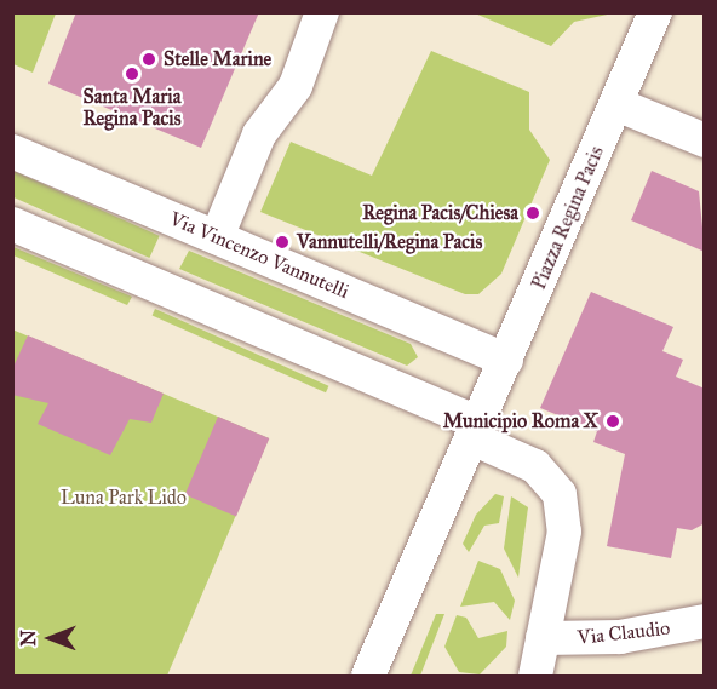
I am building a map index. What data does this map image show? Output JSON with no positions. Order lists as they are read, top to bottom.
{
  "streets": {
    "street": ["Piazza Regina Pacis", "Via Vincenzo Vannutelli", "Via Claudio"]
  },
  "crossings": [
    ["Piazza Regina Pacis", "Via Vincenzo Vannutelli"]
  ],
  "parks": ["Luna Park Lido"],
  "places": [
    "Stelle Marine",
    "Santa Maria Regina Pacis",
    "Regina Pacis/Chiesa",
    "Vannutelli/Regina Pacis",
    "Municipio Roma X"
  ],
  "north": "left"
}
